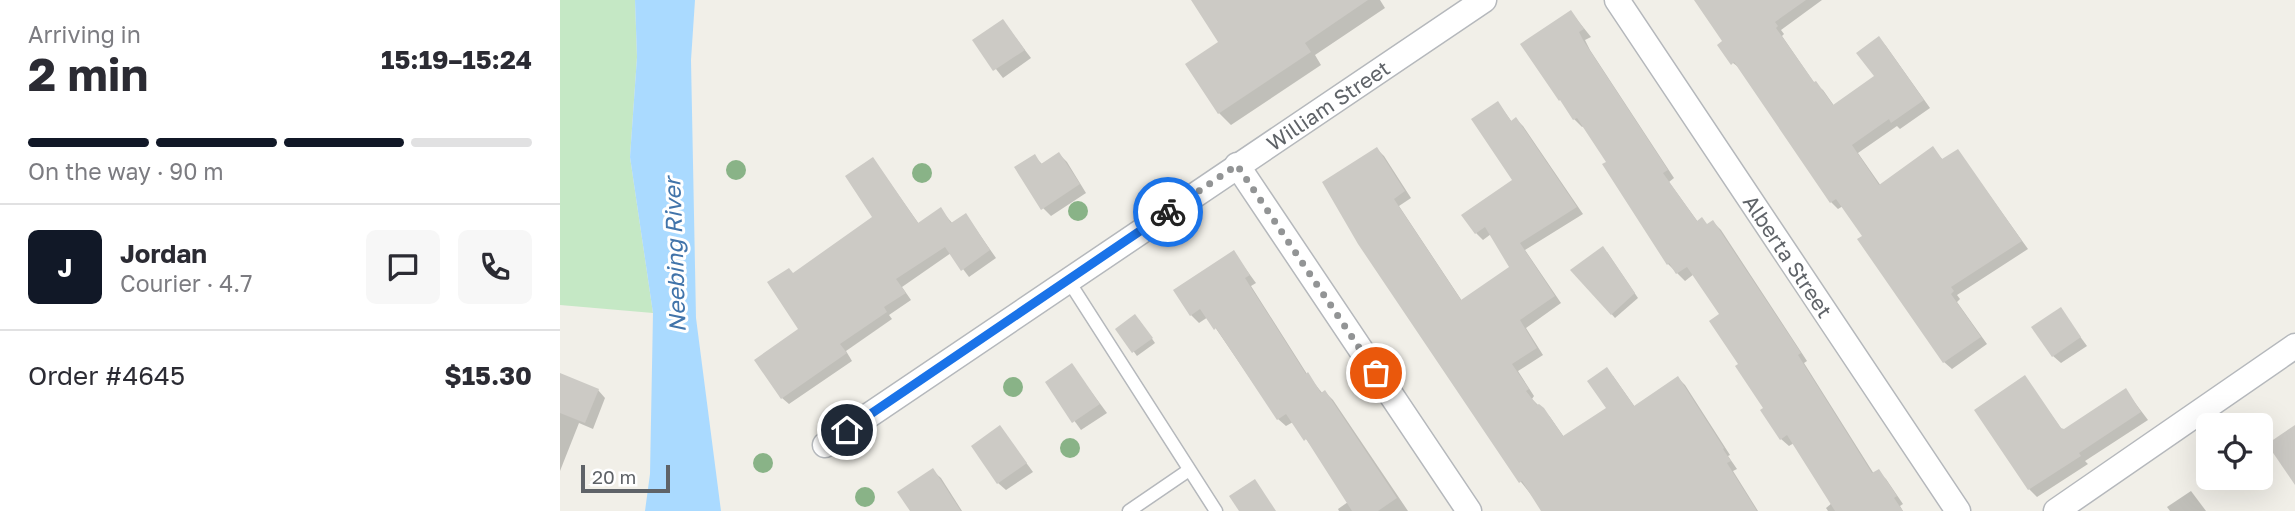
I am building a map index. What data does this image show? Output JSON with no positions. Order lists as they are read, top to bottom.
{
  "streets": {
    "street": ["William Street", "Alberta Street"]
  },
  "water": ["Neebing River"],
  "scale_bar": "20 m",
  "page": {
    "heading": ["2 min", "Arriving in", "15:19–15:24"],
    "panel": [
      "Jordan",
      "Courier · 4.7",
      "Order #4645",
      "$15.30"
    ],
    "bar": "On the way · 90 m",
    "round": "J",
    "scale": "20 m"
  }
}
